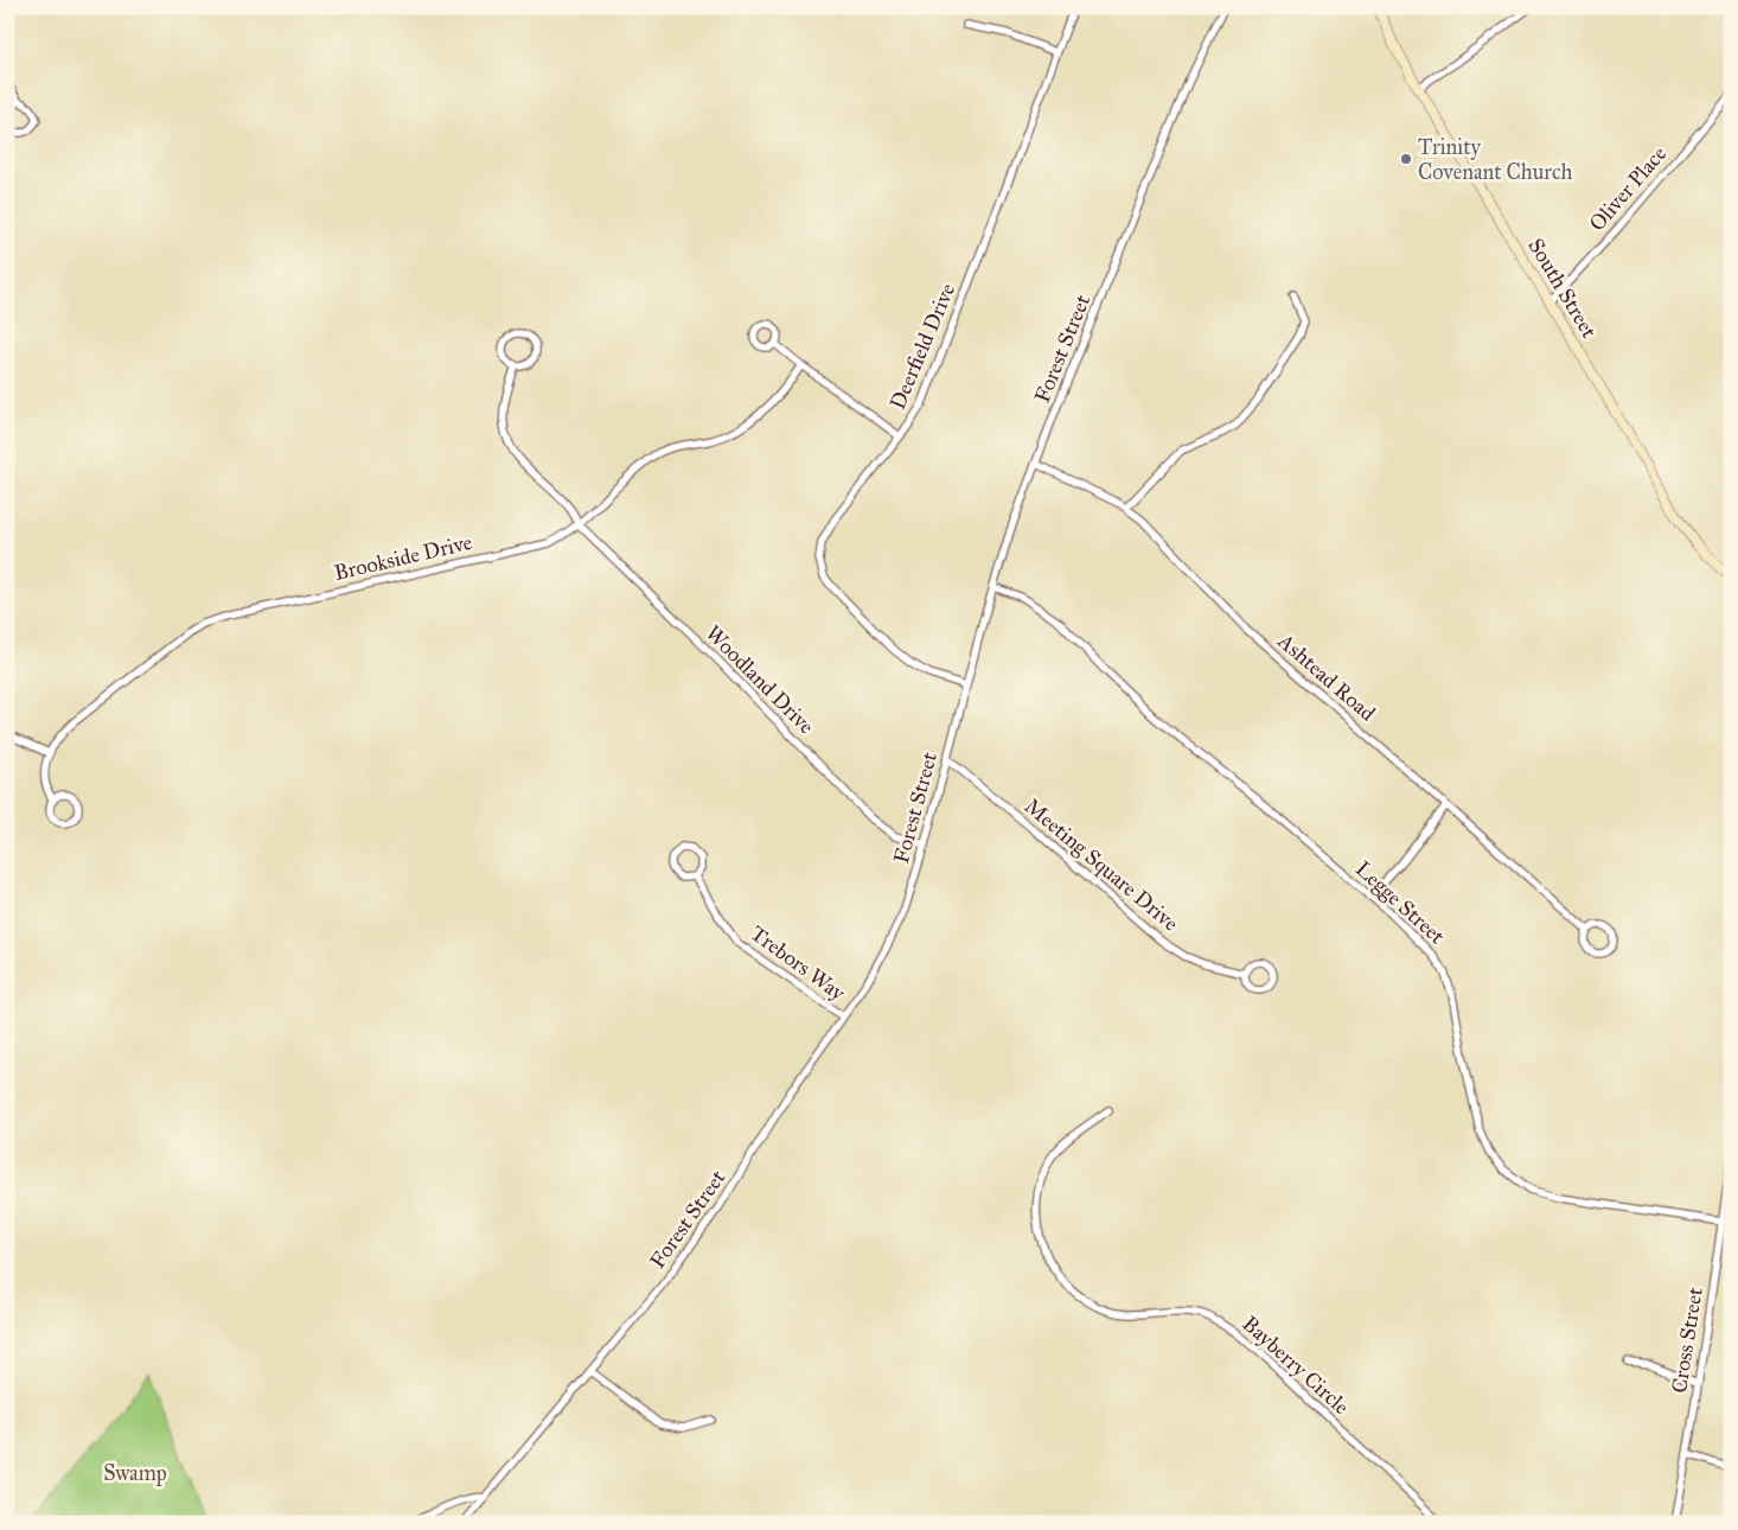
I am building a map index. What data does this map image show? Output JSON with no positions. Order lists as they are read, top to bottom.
{
  "streets": {
    "street": [
      "Oliver Place",
      "South Street",
      "Deerfield Drive",
      "Forest Street",
      "Brookside Drive",
      "Ashtead Road",
      "Woodland Drive",
      "Meeting Square Drive",
      "Legge Street",
      "Trebors Way",
      "Cross Street",
      "Bayberry Circle"
    ]
  },
  "crossings": [
    ["Oliver Place", "South Street"],
    ["Deerfield Drive", "Forest Street"],
    ["Forest Street", "Ashtead Road"],
    ["Forest Street", "Woodland Drive"],
    ["Forest Street", "Meeting Square Drive"],
    ["Forest Street", "Legge Street"],
    ["Forest Street", "Trebors Way"],
    ["Brookside Drive", "Woodland Drive"],
    ["Legge Street", "Cross Street"]
  ],
  "parks": ["Swamp"],
  "places": ["Trinity Covenant Church"]
}
